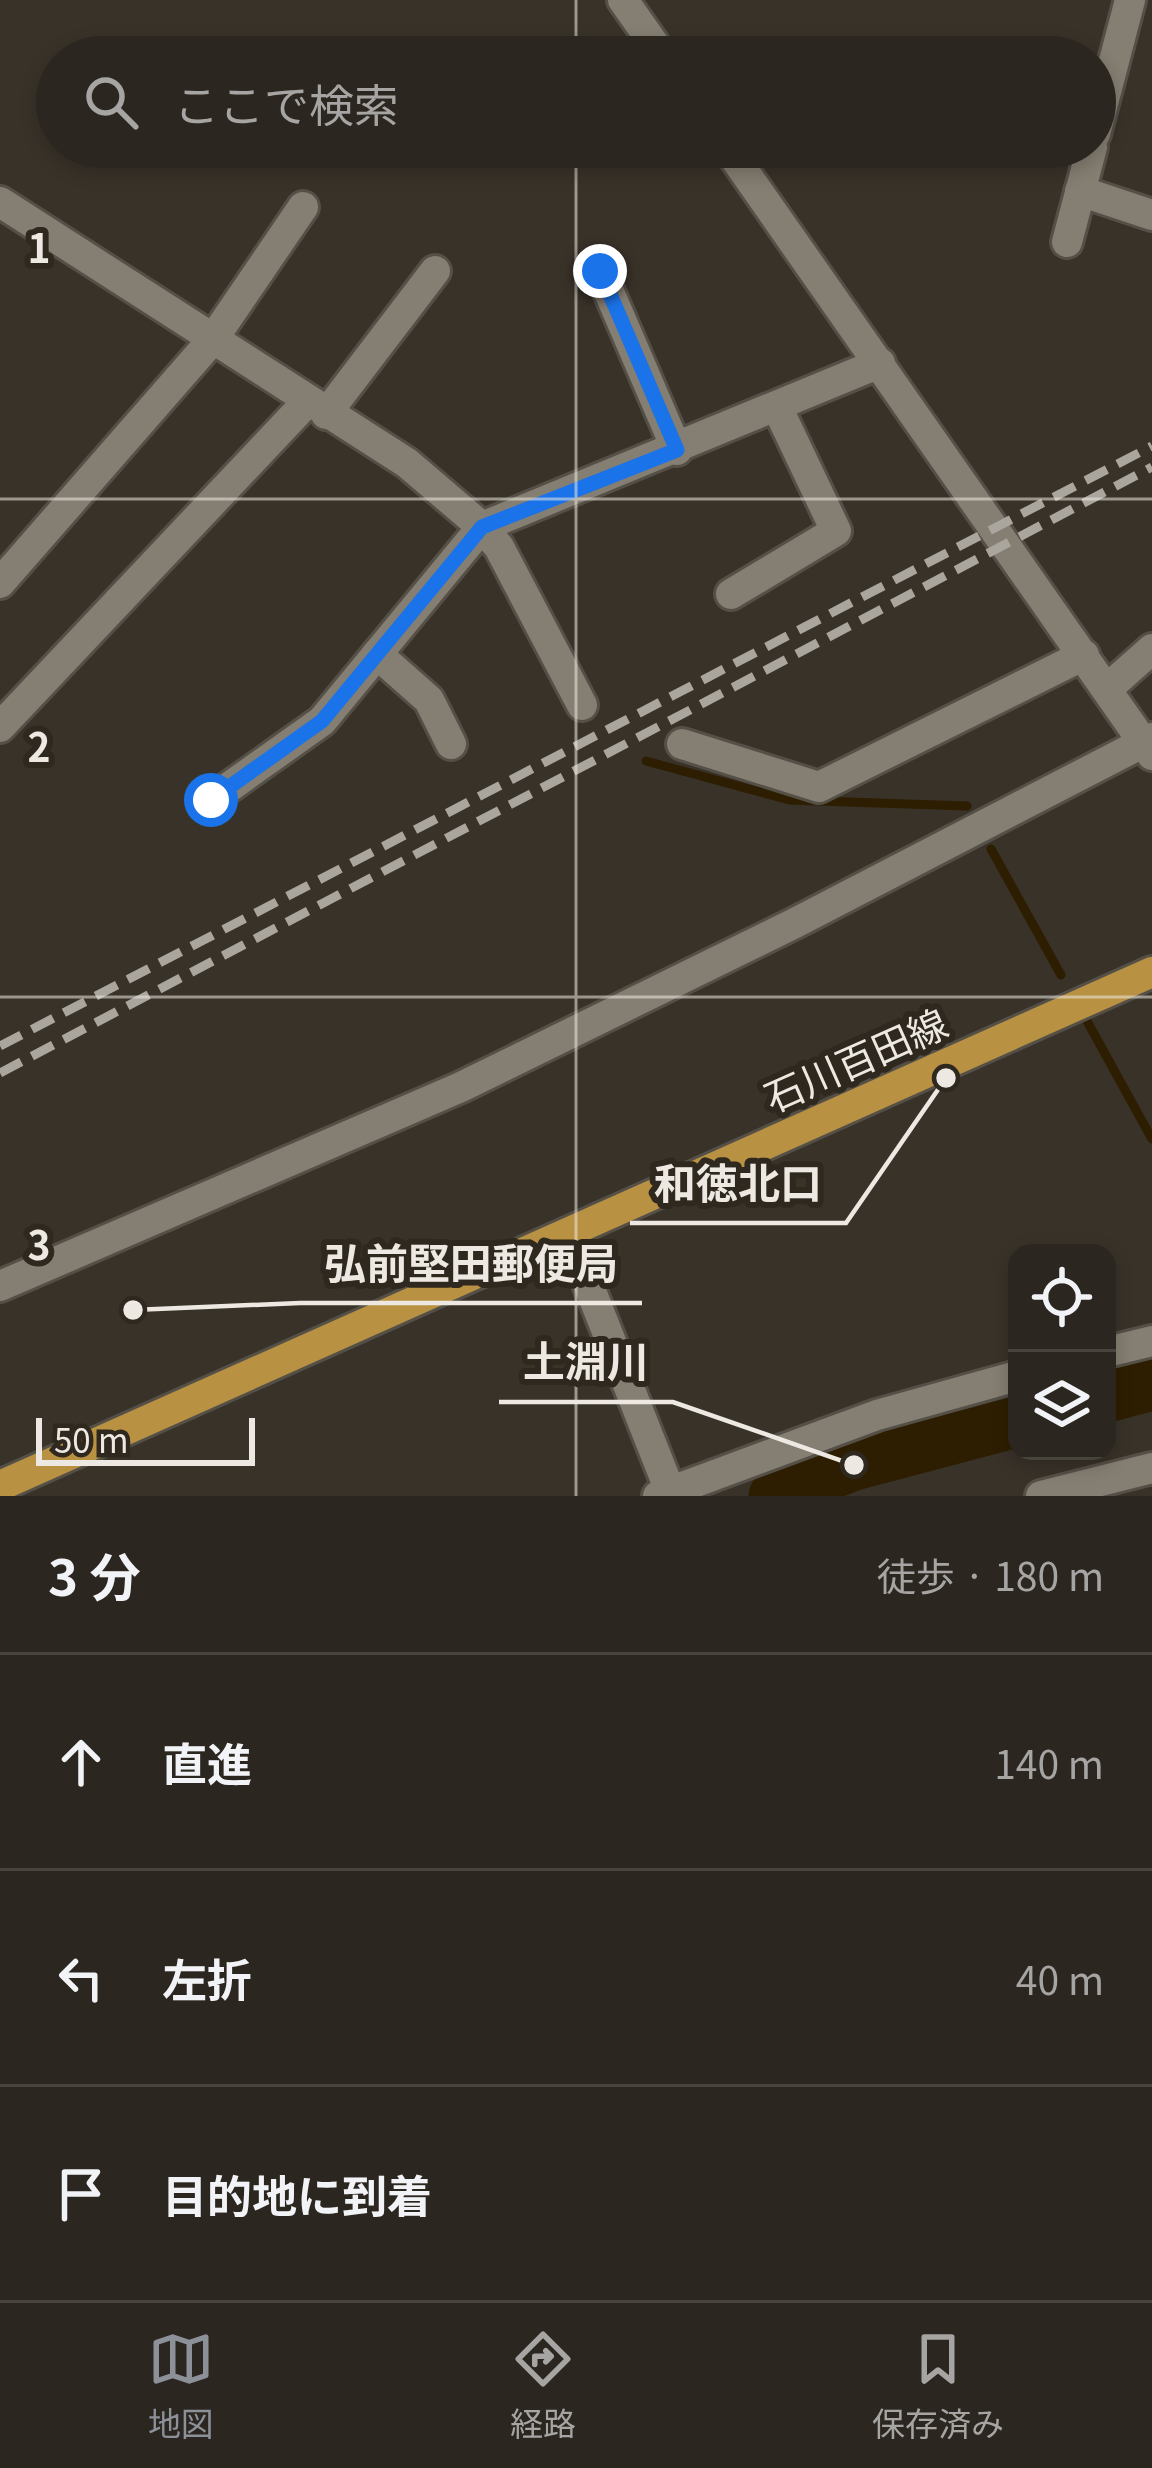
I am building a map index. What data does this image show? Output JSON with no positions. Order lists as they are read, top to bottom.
{
  "streets": {
    "main road": ["石川百田線"]
  },
  "places": ["和徳北口", "弘前堅田郵便局", "土淵川"],
  "scale_bar": "50 m",
  "page": {
    "search": "ここで検索",
    "scale": "50 m",
    "heading": ["3 分", "徒歩 · 180 m"],
    "list": [
      ["直進", "140 m"],
      ["左折", "40 m"],
      "目的地に到着"
    ],
    "nav": ["地図", "経路", "保存済み"]
  },
  "grid": {
    "rows": ["1", "2", "3"]
  }
}
